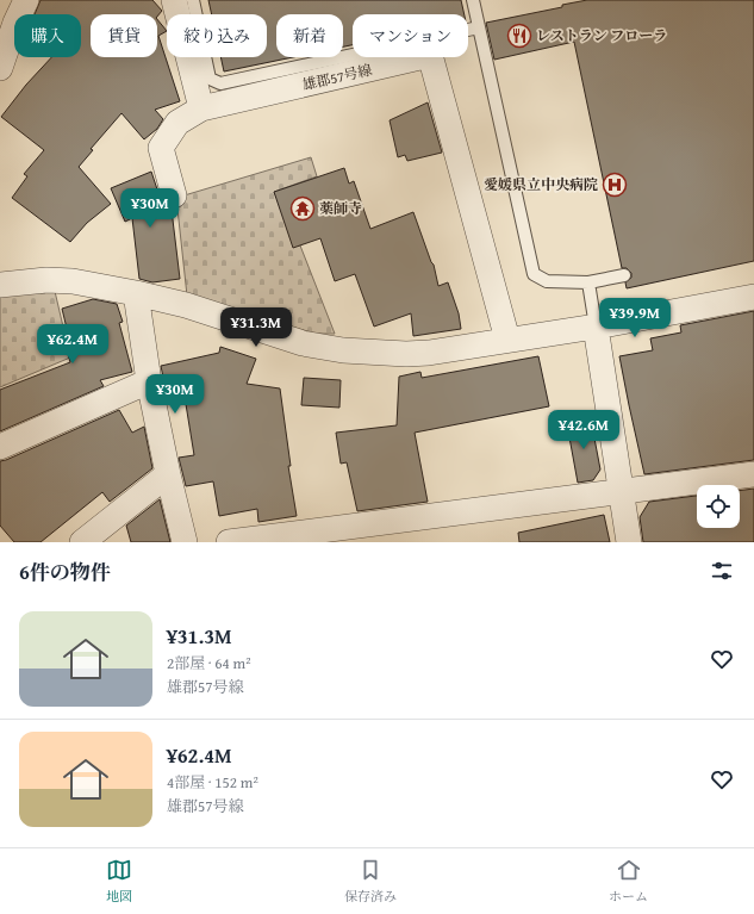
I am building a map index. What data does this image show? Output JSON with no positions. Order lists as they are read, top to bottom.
{
  "streets": {
    "street": ["雄郡57号線"]
  },
  "places": {
    "restaurant": ["レストラン フローラ"],
    "hospital": ["愛媛県立中央病院"],
    "temple": ["薬師寺"]
  },
  "page": {
    "chip": [
      "購入",
      "賃貸",
      "絞り込み",
      "新着",
      "マンション"
    ],
    "price": [
      "¥30M",
      "¥39.9M",
      "¥31.3M",
      "¥62.4M",
      "¥30M",
      "¥42.6M"
    ],
    "heading": "6件の物件",
    "list": [
      {
        "name": "¥31.3M",
        "note": "2部屋 · 64 m² · 雄郡57号線"
      },
      {
        "name": "¥62.4M",
        "note": "4部屋 · 152 m² · 雄郡57号線"
      }
    ],
    "tabs": ["地図", "保存済み", "ホーム"]
  }
}
